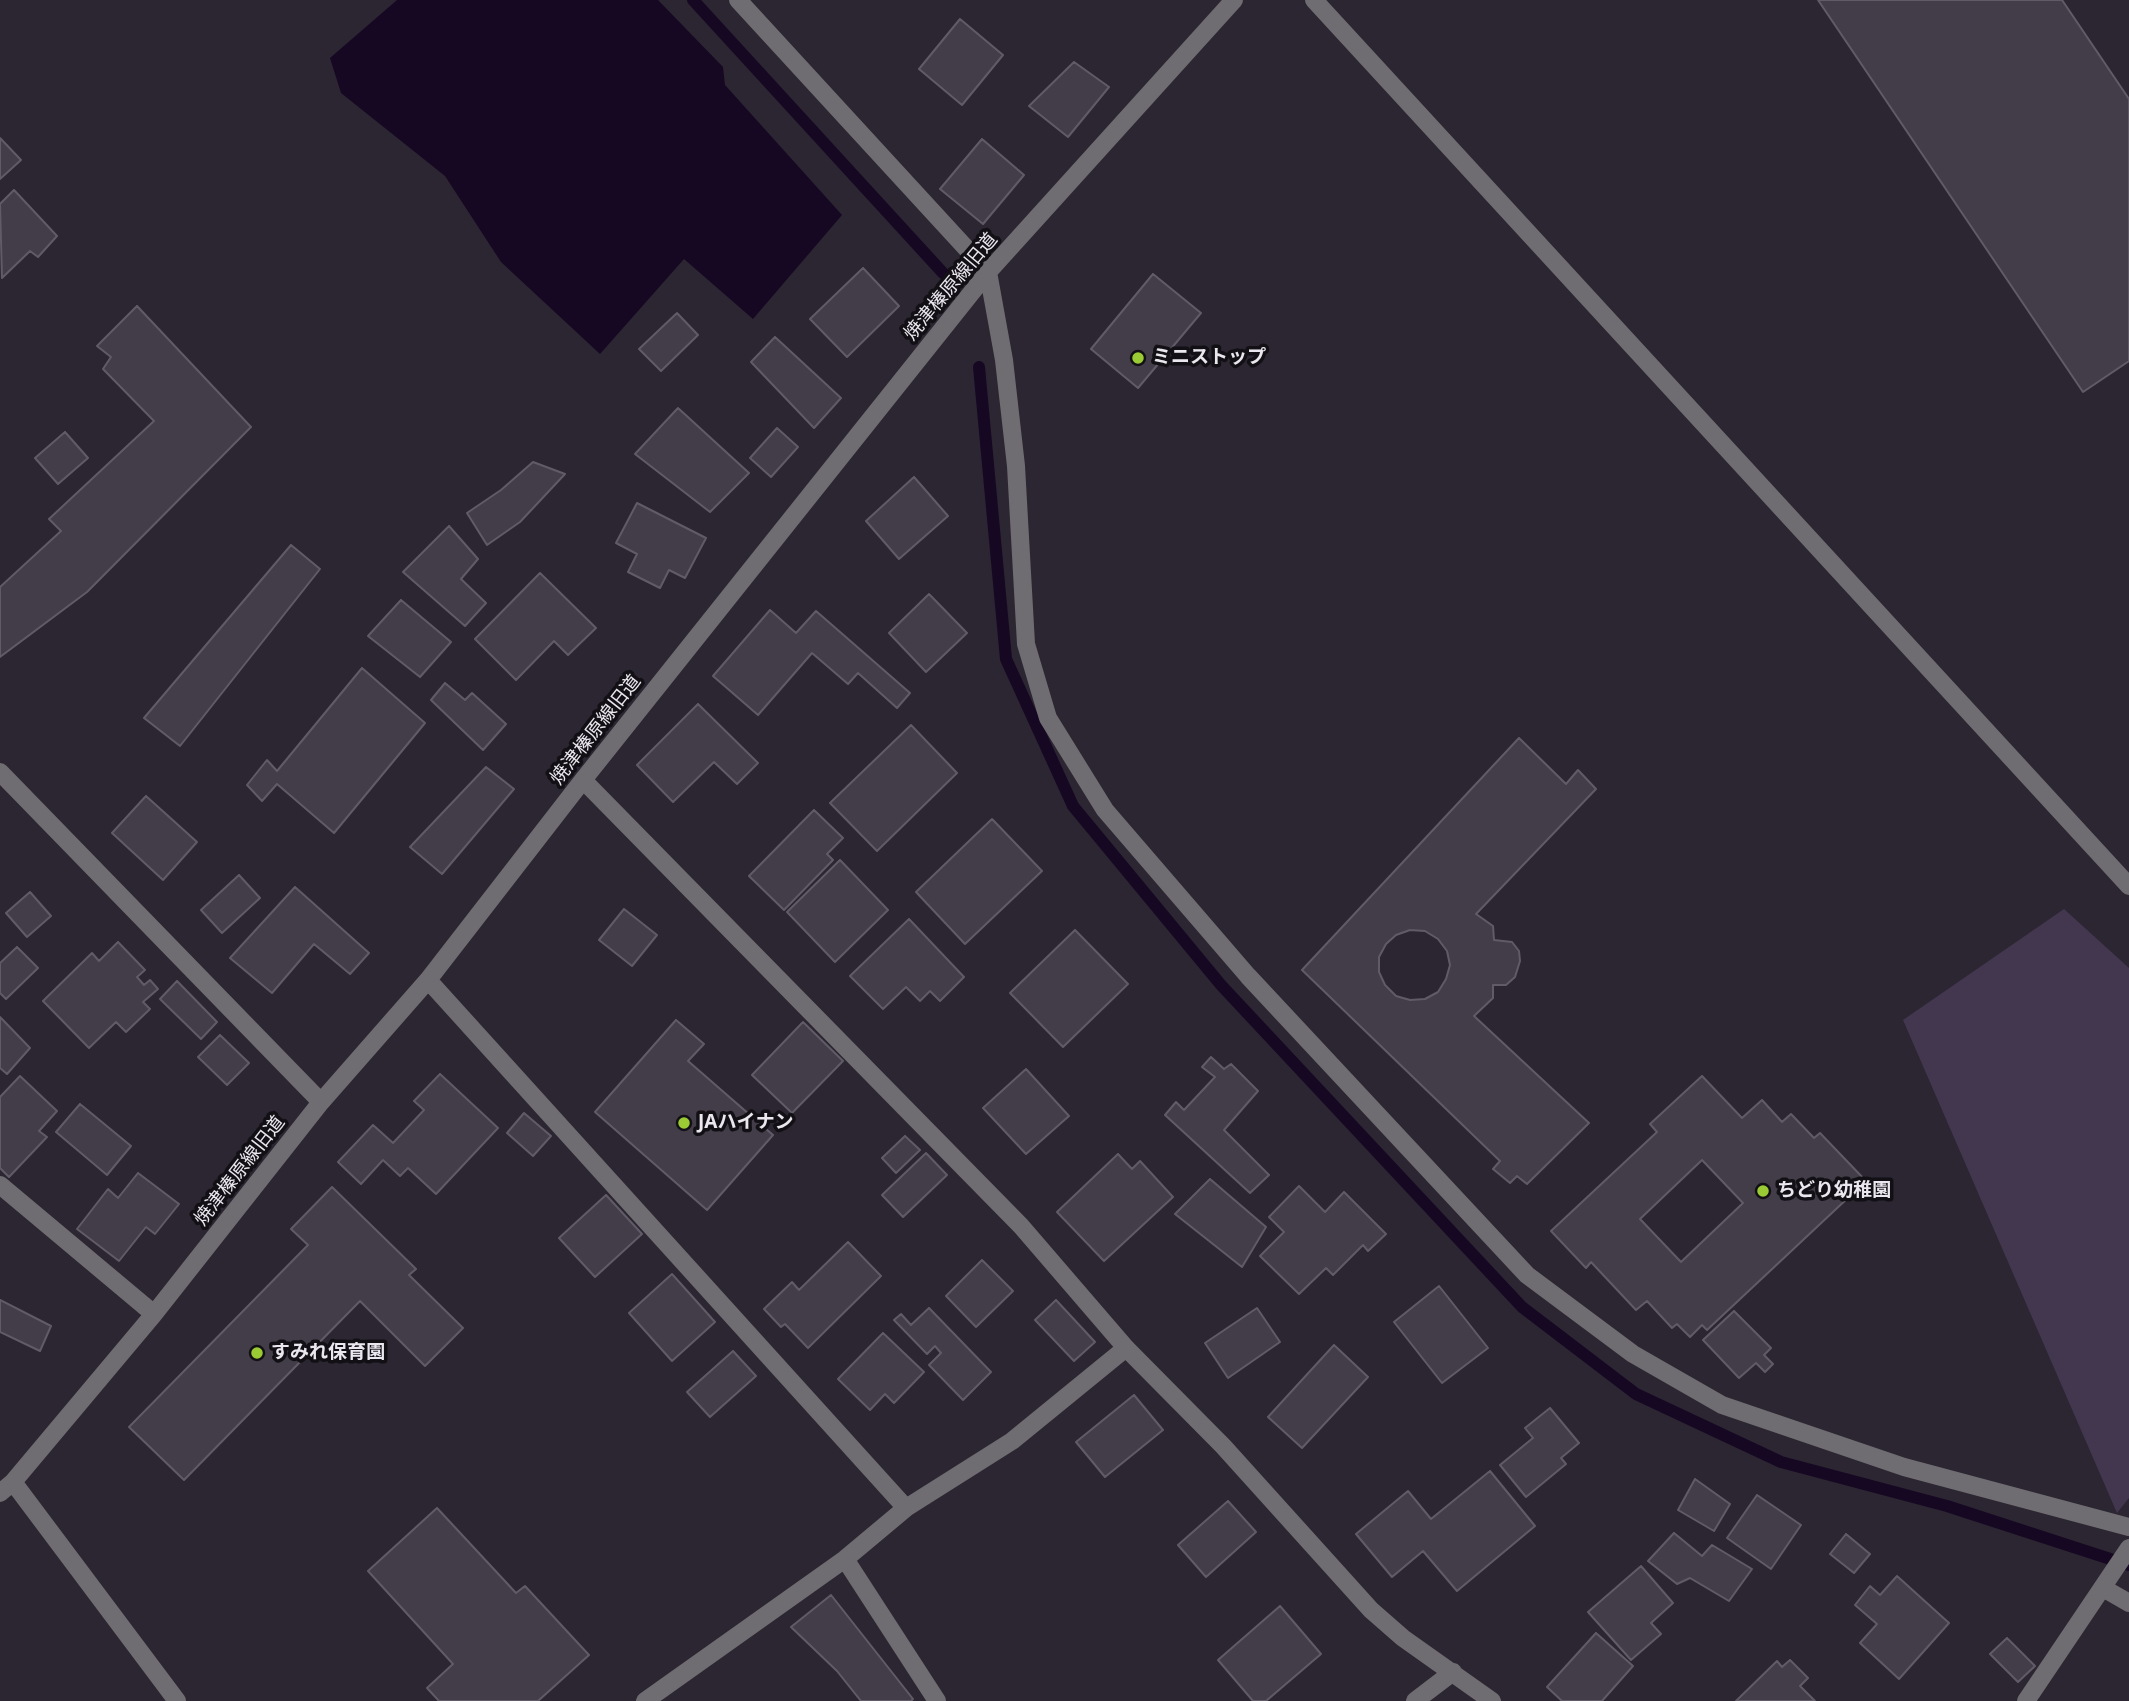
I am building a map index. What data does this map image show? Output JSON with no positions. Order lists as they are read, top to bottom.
{
  "streets": {
    "street": ["焼津榛原線旧道"]
  },
  "places": [
    "ミニストップ",
    "JAハイナン",
    "ちどり幼稚園",
    "すみれ保育園"
  ]
}
